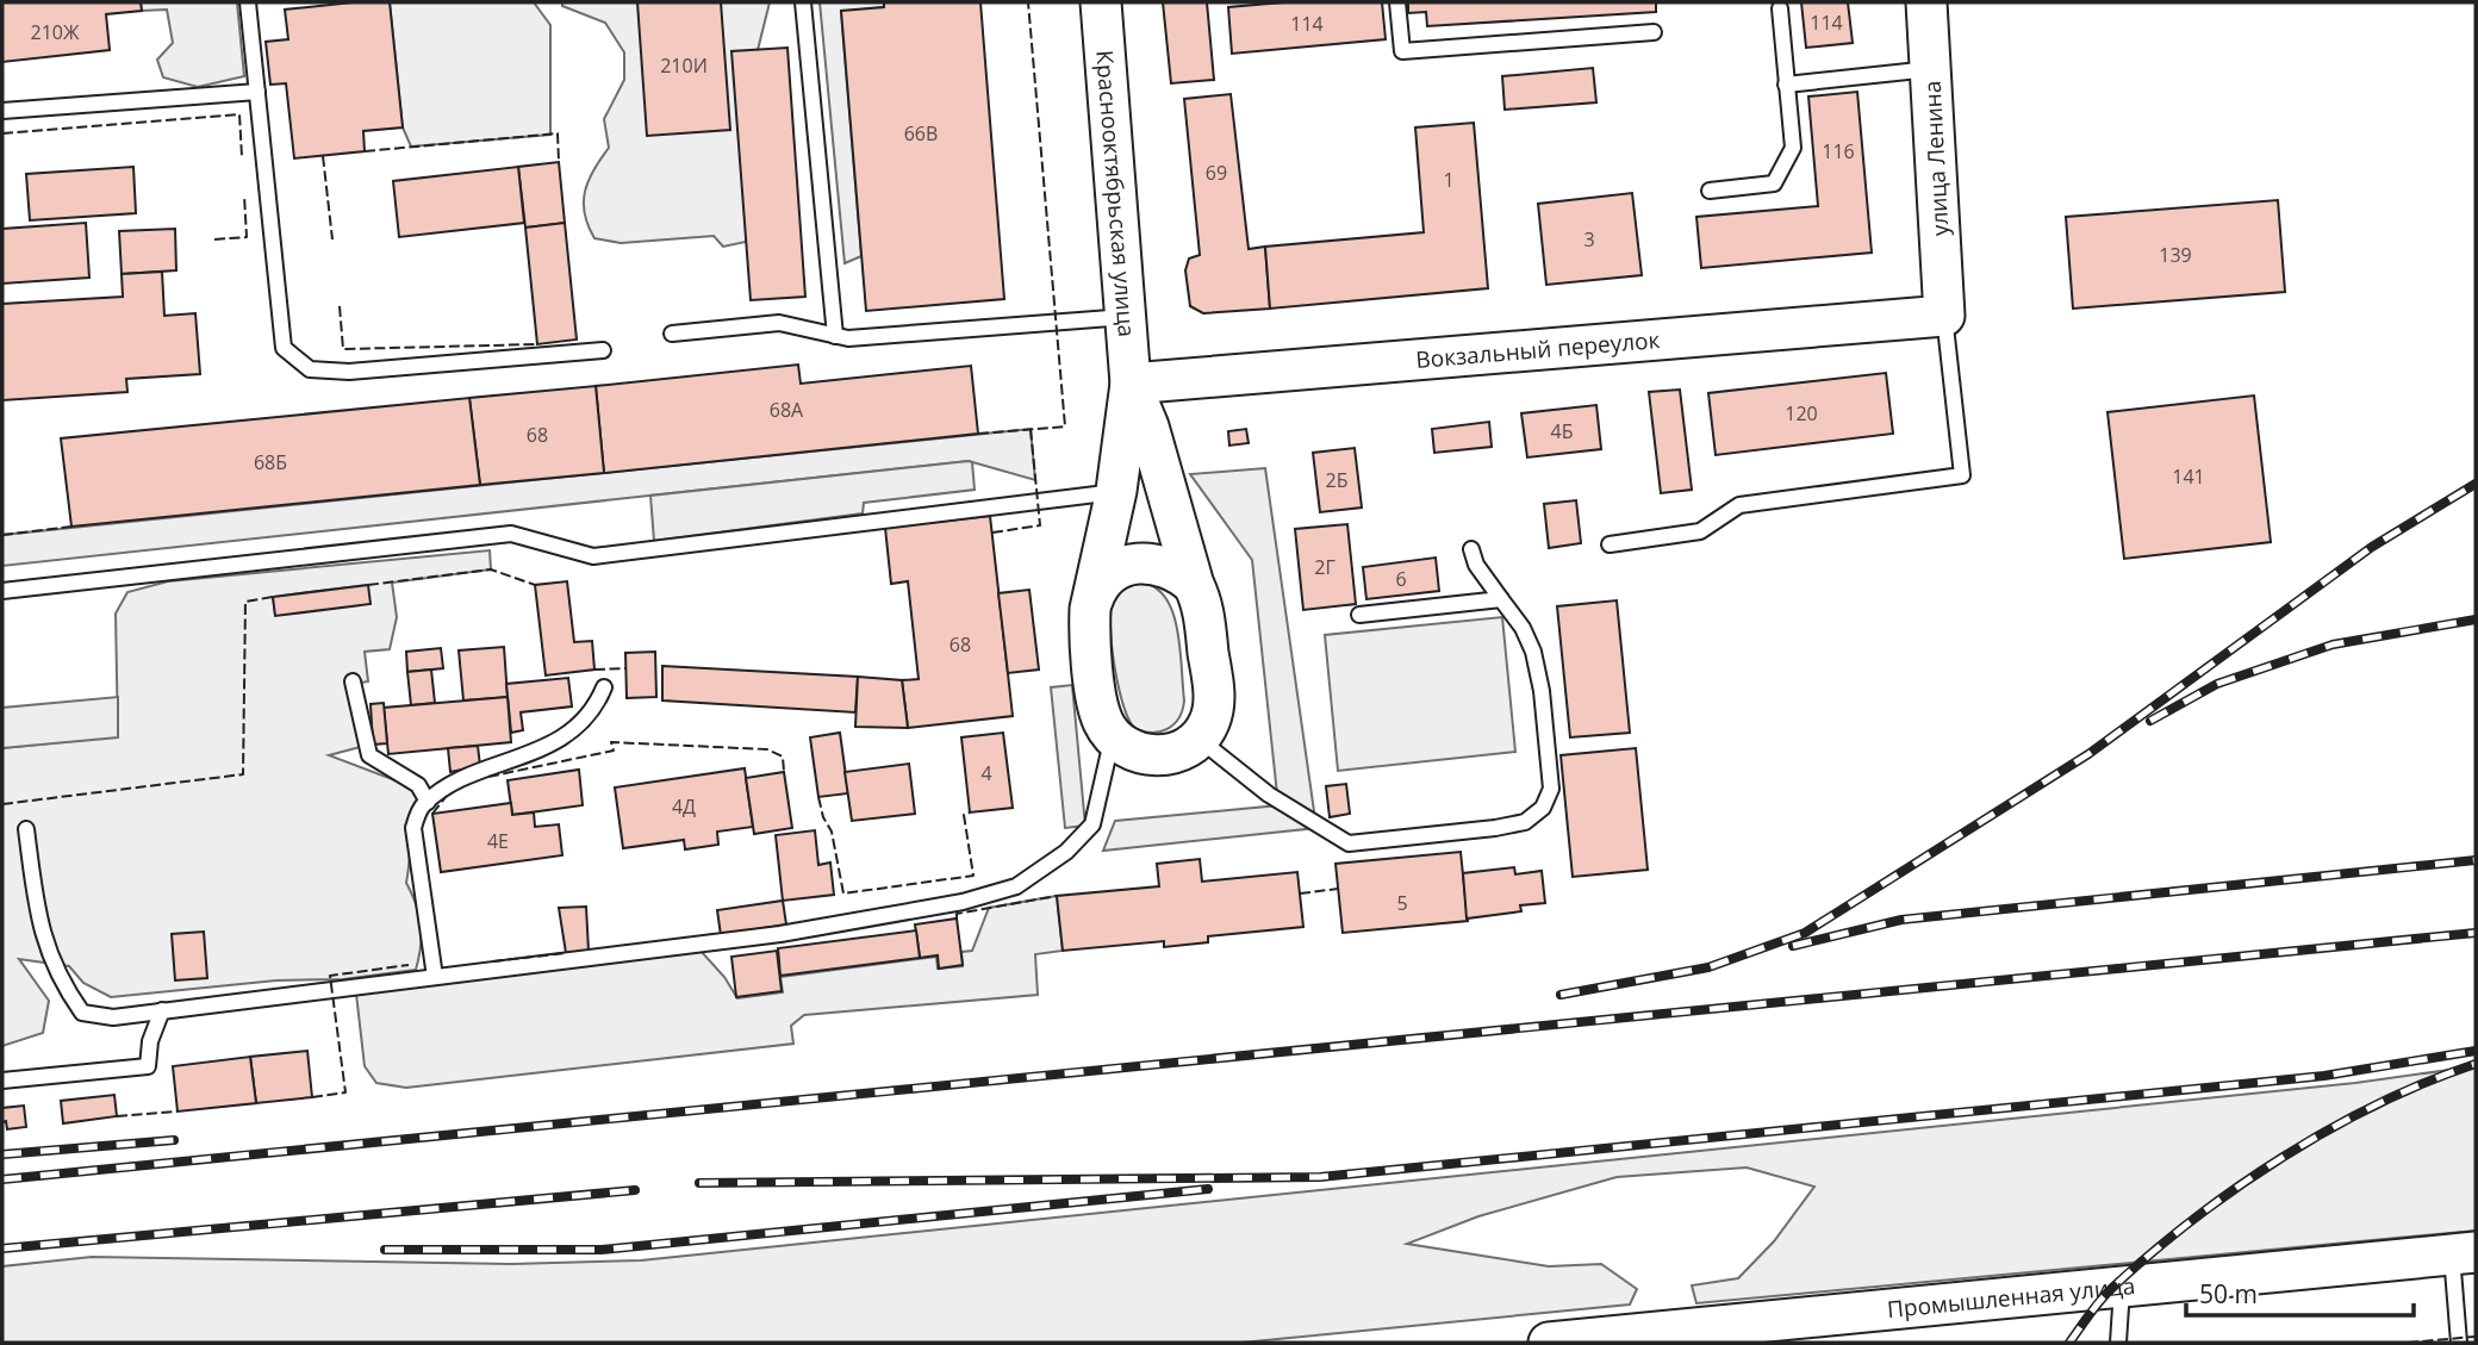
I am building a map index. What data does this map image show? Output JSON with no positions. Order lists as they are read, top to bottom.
{
  "streets": {
    "street": [
      "улица Ленина",
      "Краснооктябрьская улица",
      "Вокзальный переулок",
      "Промышленная улица"
    ]
  },
  "crossings": [
    ["улица Ленина", "Вокзальный переулок"],
    ["Краснооктябрьская улица", "Вокзальный переулок"]
  ],
  "house_numbers": [
    "114",
    "114",
    "210Ж",
    "210И",
    "66В",
    "116",
    "69",
    "1",
    "3",
    "139",
    "68А",
    "120",
    "4Б",
    "68",
    "68Б",
    "141",
    "2Б",
    "2Г",
    "6",
    "68",
    "4",
    "4Д",
    "4Е",
    "5"
  ],
  "scale_bar": "50 m"
}
